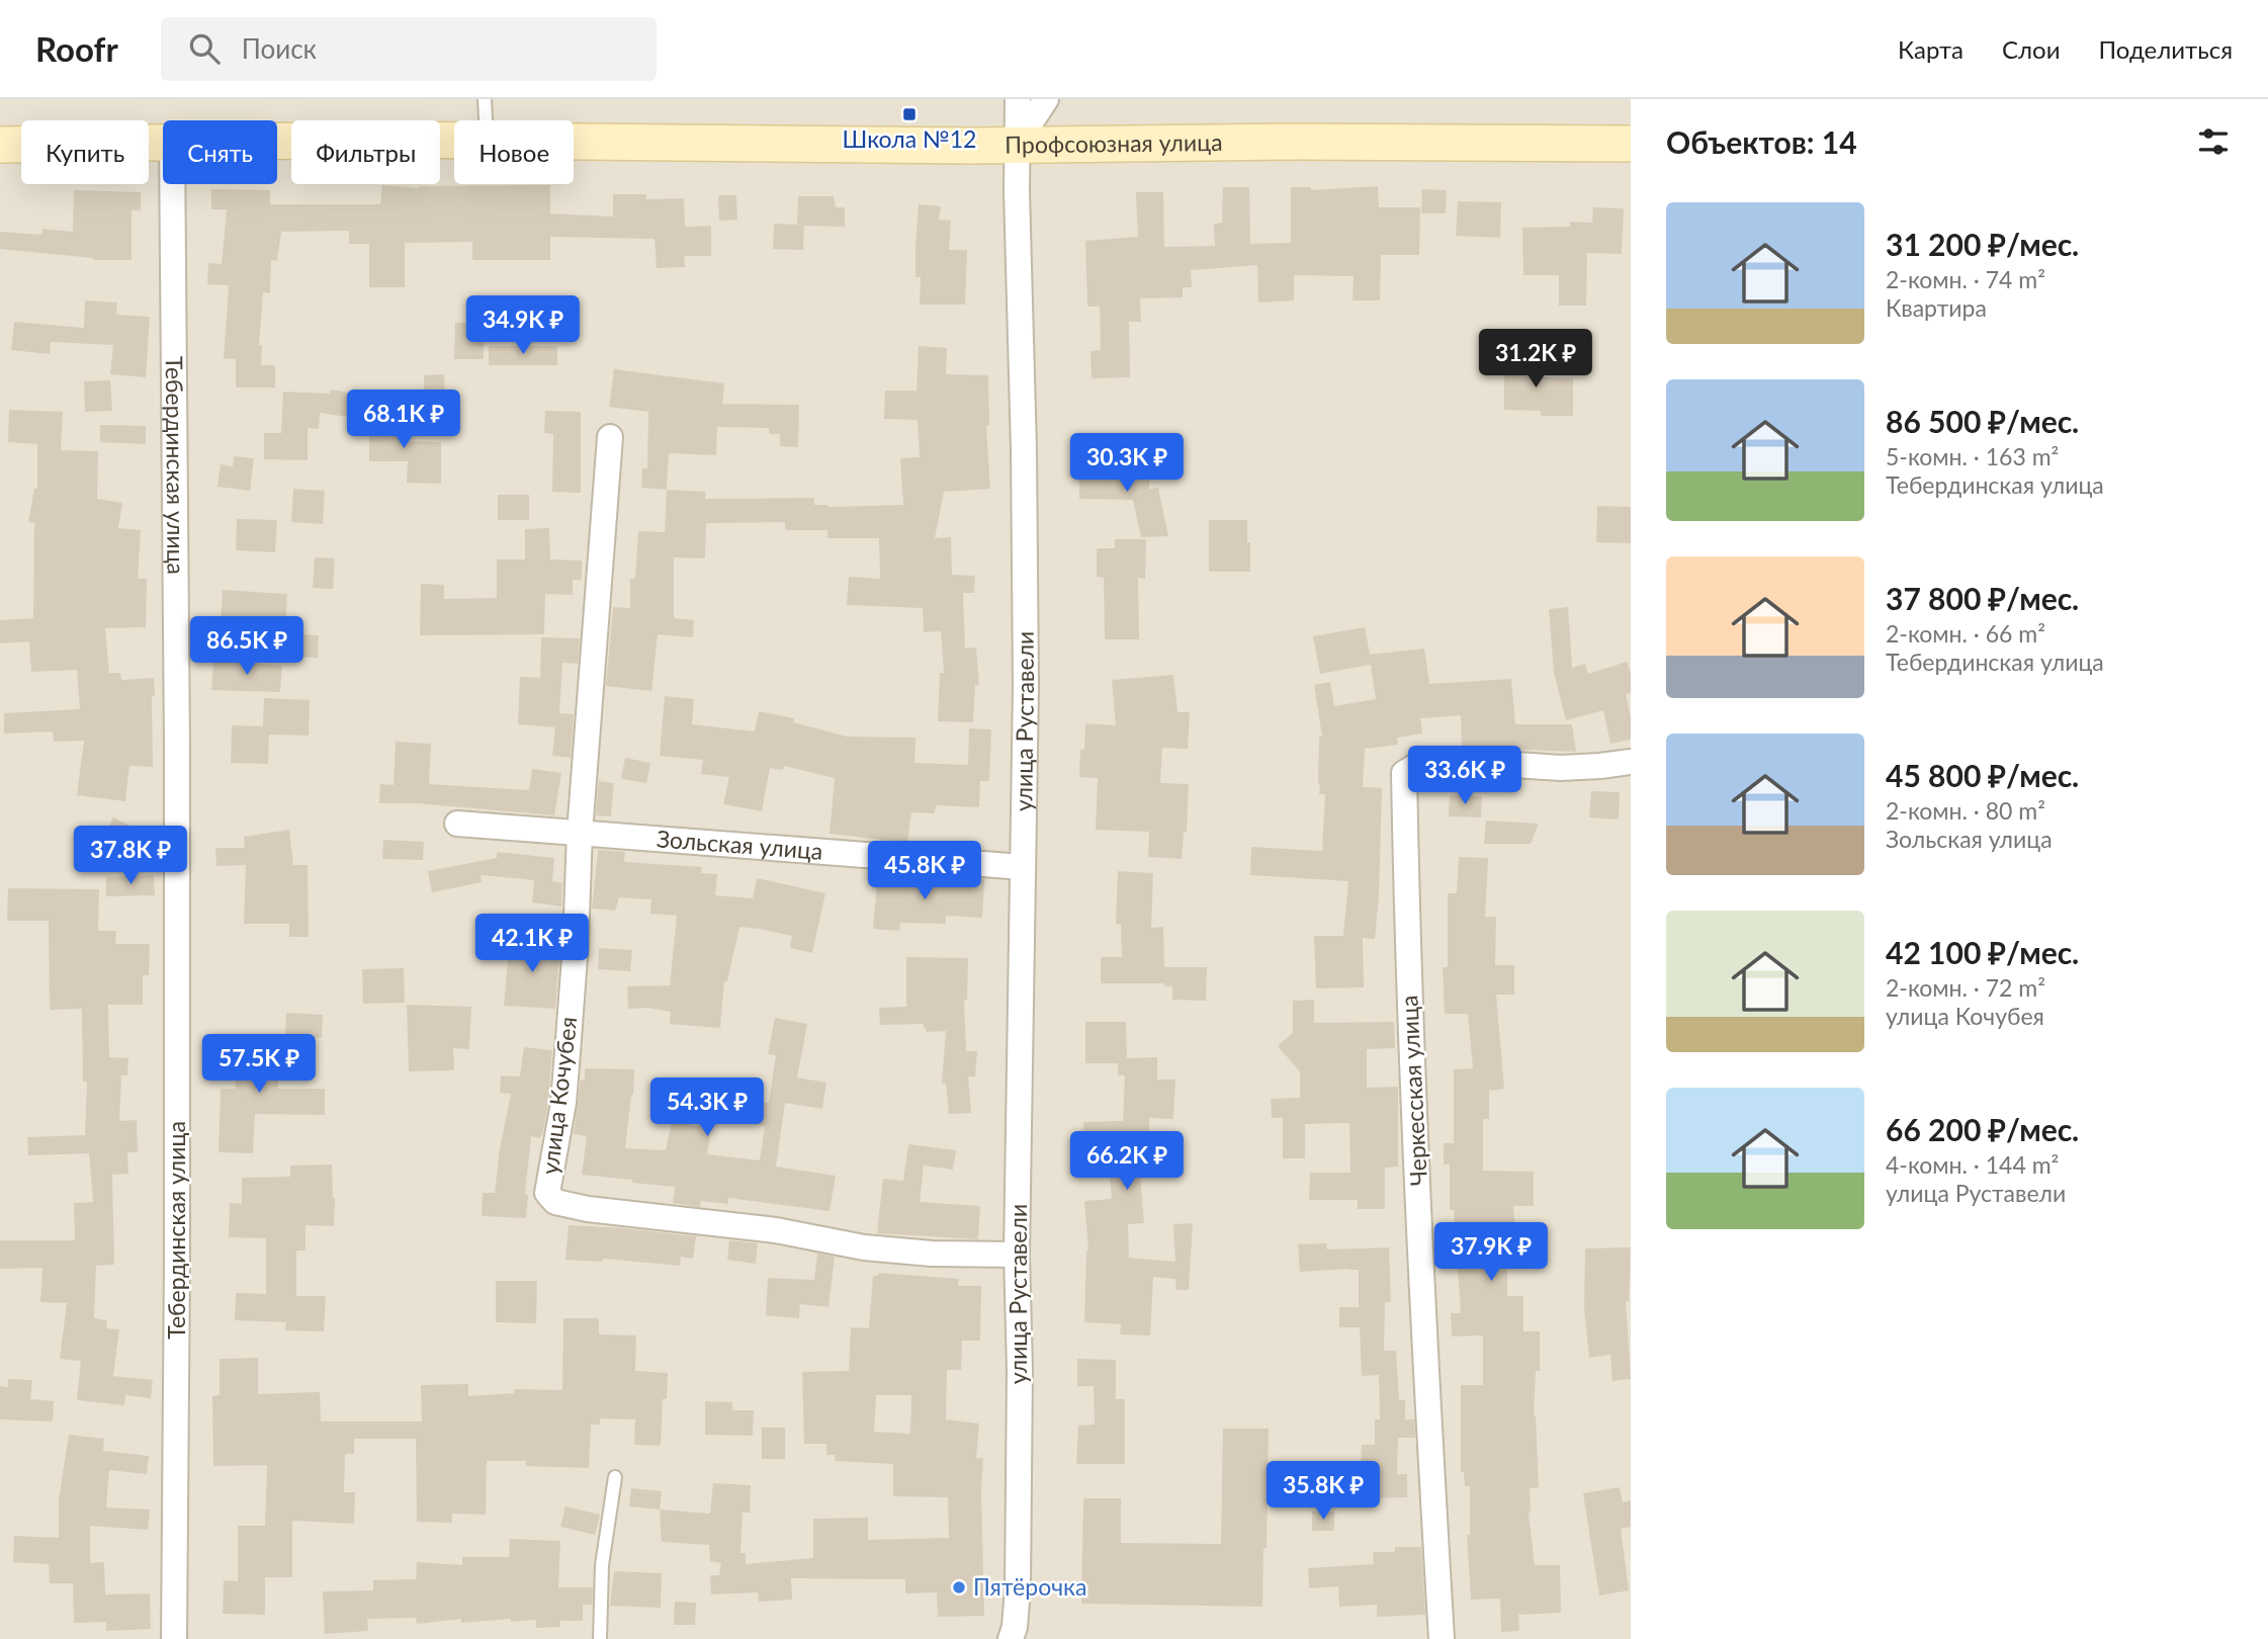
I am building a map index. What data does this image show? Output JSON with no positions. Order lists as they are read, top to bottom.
{
  "streets": {
    "street": [
      "Профсоюзная улица",
      "Тебердинская улица",
      "улица Руставели",
      "Зольская улица",
      "Черкесская улица",
      "улица Кочубея"
    ]
  },
  "crossings": [
    ["Профсоюзная улица", "улица Руставели"],
    ["улица Руставели", "Зольская улица"],
    ["улица Руставели", "улица Кочубея"],
    ["Зольская улица", "улица Кочубея"]
  ],
  "places": {
    "transit": ["Школа №12"],
    "other": ["Пятёрочка"]
  },
  "page": {
    "header": "Roofr",
    "search": "Поиск",
    "nav": ["Карта", "Слои", "Поделиться"],
    "heading": "Объектов: 14",
    "chip": [
      "Купить",
      "Снять",
      "Фильтры",
      "Новое"
    ],
    "list": [
      {
        "name": "31 200 ₽/мес.",
        "note": "2-комн. · 74 m² · Квартира"
      },
      {
        "name": "86 500 ₽/мес.",
        "note": "5-комн. · 163 m² · Тебердинская улица"
      },
      {
        "name": "37 800 ₽/мес.",
        "note": "2-комн. · 66 m² · Тебердинская улица"
      },
      {
        "name": "45 800 ₽/мес.",
        "note": "2-комн. · 80 m² · Зольская улица"
      },
      {
        "name": "42 100 ₽/мес.",
        "note": "2-комн. · 72 m² · улица Кочубея"
      },
      {
        "name": "66 200 ₽/мес.",
        "note": "4-комн. · 144 m² · улица Руставели"
      }
    ],
    "price": [
      "34.9K ₽",
      "31.2K ₽",
      "68.1K ₽",
      "30.3K ₽",
      "86.5K ₽",
      "33.6K ₽",
      "37.8K ₽",
      "45.8K ₽",
      "42.1K ₽",
      "57.5K ₽",
      "54.3K ₽",
      "66.2K ₽",
      "37.9K ₽",
      "35.8K ₽"
    ]
  }
}
